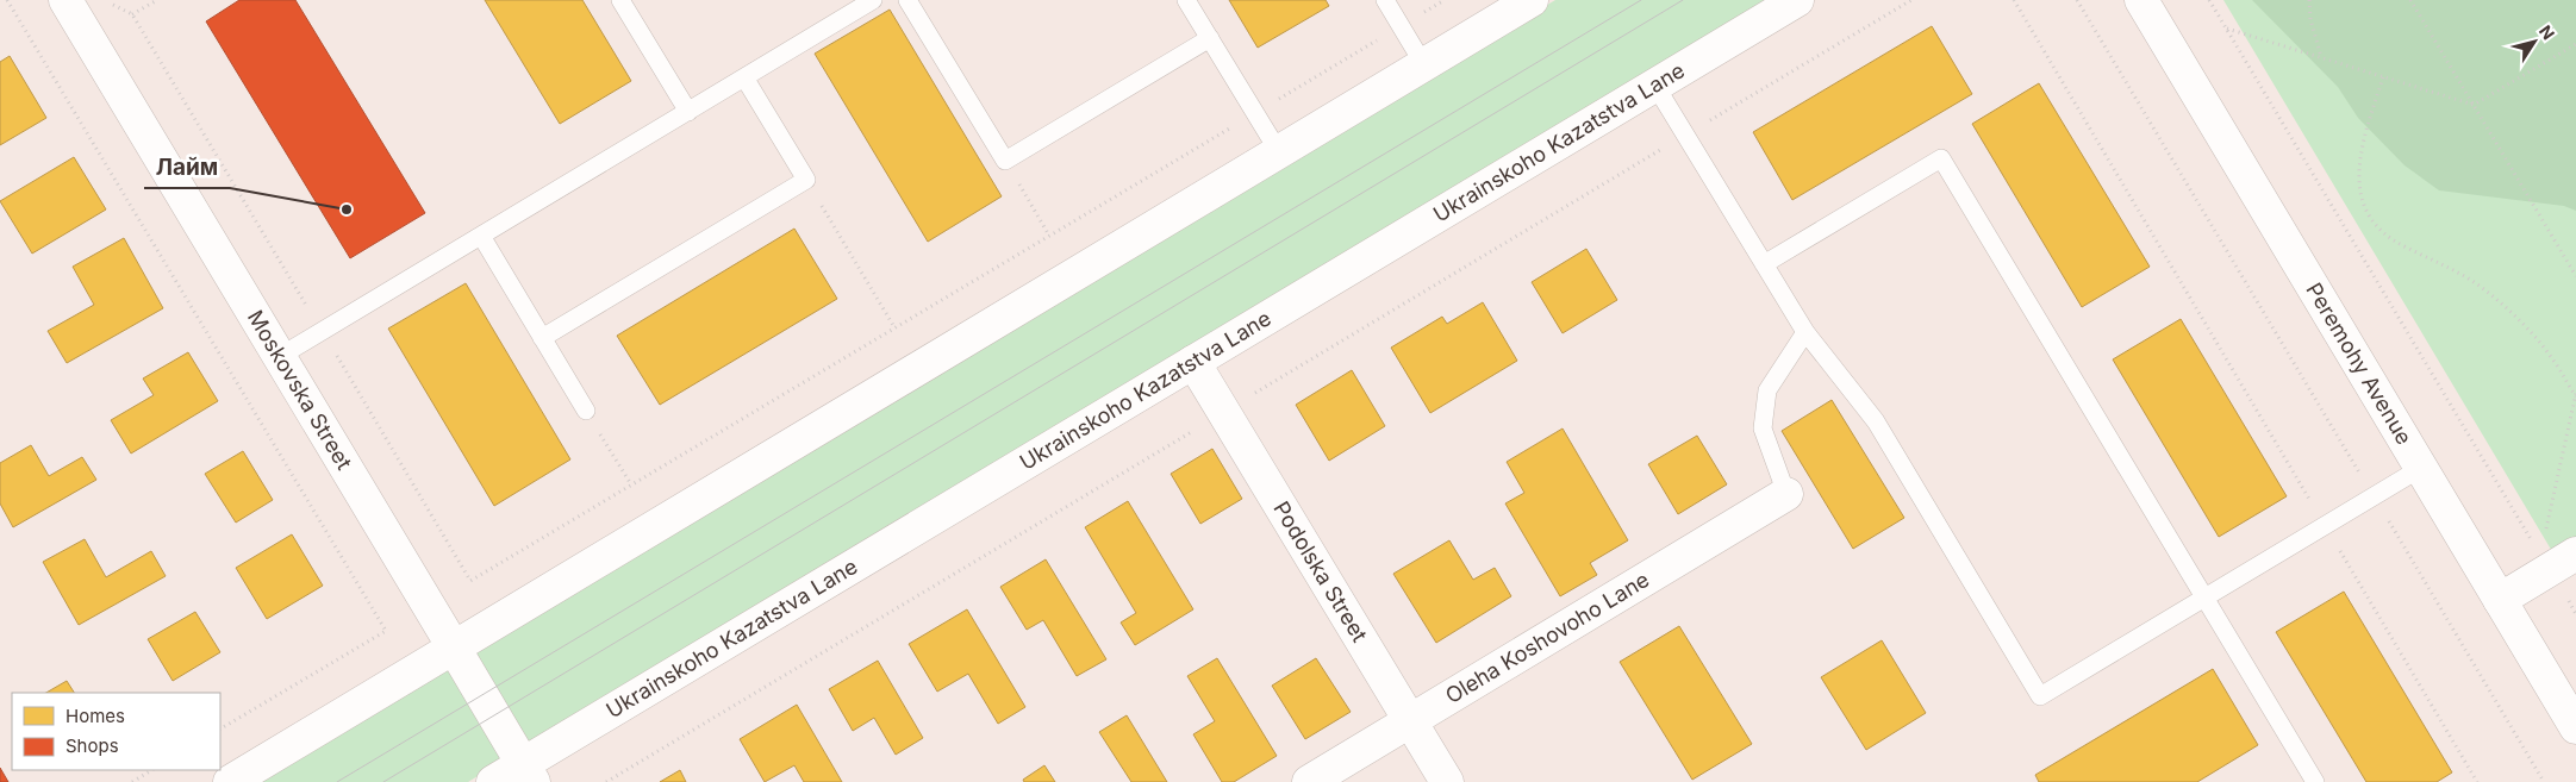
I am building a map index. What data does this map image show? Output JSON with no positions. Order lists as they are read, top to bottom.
{
  "streets": {
    "street": [
      "Ukrainskoho Kazatstva Lane",
      "Peremohy Avenue",
      "Moskovska Street",
      "Podolska Street",
      "Oleha Koshovoho Lane"
    ]
  },
  "crossings": [
    ["Ukrainskoho Kazatstva Lane", "Moskovska Street"],
    ["Ukrainskoho Kazatstva Lane", "Podolska Street"],
    ["Podolska Street", "Oleha Koshovoho Lane"]
  ],
  "places": ["Лайм"],
  "legend": ["Homes", "Shops"],
  "north": "top right"
}
